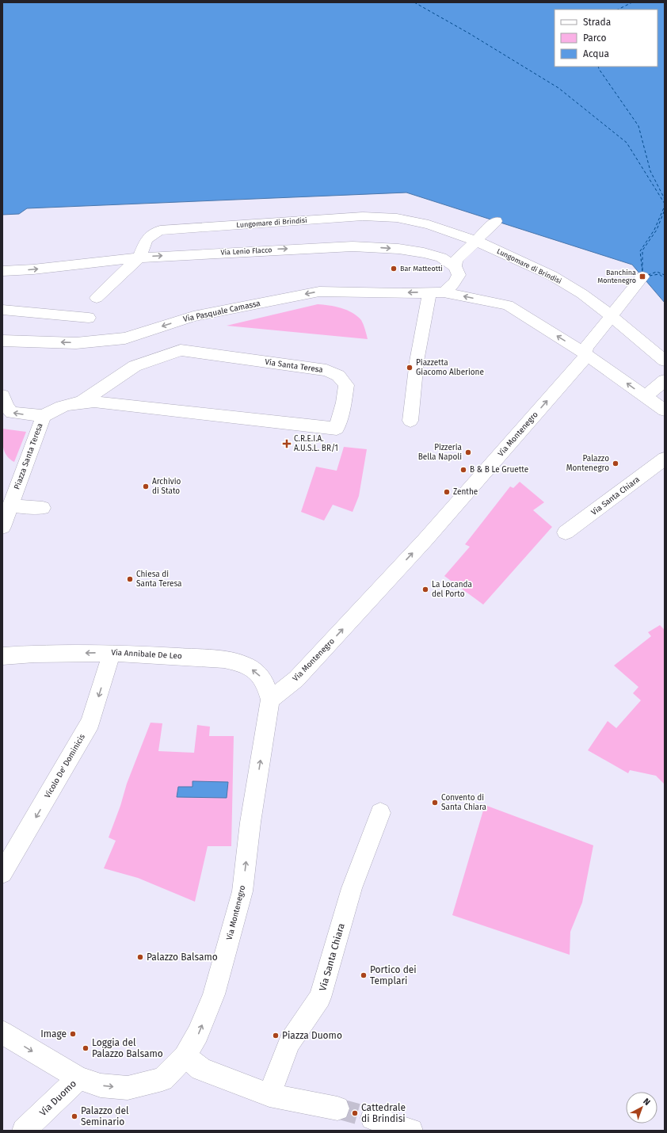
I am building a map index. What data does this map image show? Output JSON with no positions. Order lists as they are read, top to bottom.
{
  "streets": {
    "street": [
      "Lungomare di Brindisi",
      "Via Lenio Flacco",
      "Via Pasquale Camassa",
      "Via Santa Teresa",
      "Via Montenegro",
      "Piazza Santa Teresa",
      "Via Santa Chiara",
      "Via Annibale De Leo",
      "Vicolo De' Dominicis",
      "Via Duomo"
    ]
  },
  "crossings": [
    ["Lungomare di Brindisi", "Via Lenio Flacco"],
    ["Via Pasquale Camassa", "Via Montenegro"],
    ["Via Santa Teresa", "Piazza Santa Teresa"],
    ["Via Montenegro", "Via Annibale De Leo"],
    ["Via Annibale De Leo", "Vicolo De' Dominicis"]
  ],
  "one_way": [
    "Via Lenio Flacco",
    "Via Pasquale Camassa",
    "Via Montenegro",
    "Via Annibale De Leo",
    "Vicolo De' Dominicis"
  ],
  "places": {
    "other": [
      "Bar Matteotti",
      "Piazzetta Giacomo Alberione",
      "Pizzeria Bella Napoli",
      "Palazzo Montenegro",
      "B & B Le Gruette",
      "Archivio di Stato",
      "Zenthe",
      "Chiesa di Santa Teresa",
      "La Locanda del Porto",
      "Convento di Santa Chiara",
      "Palazzo Balsamo",
      "Portico dei Templari",
      "Image",
      "Piazza Duomo",
      "Loggia del Palazzo Balsamo",
      "Cattedrale di Brindisi",
      "Palazzo del Seminario"
    ],
    "transit": ["Banchina Montenegro"],
    "health": ["C.R.E.I.A. A.U.S.L. BR/1"]
  },
  "legend": ["Strada", "Parco", "Acqua"],
  "north": "top right"
}
